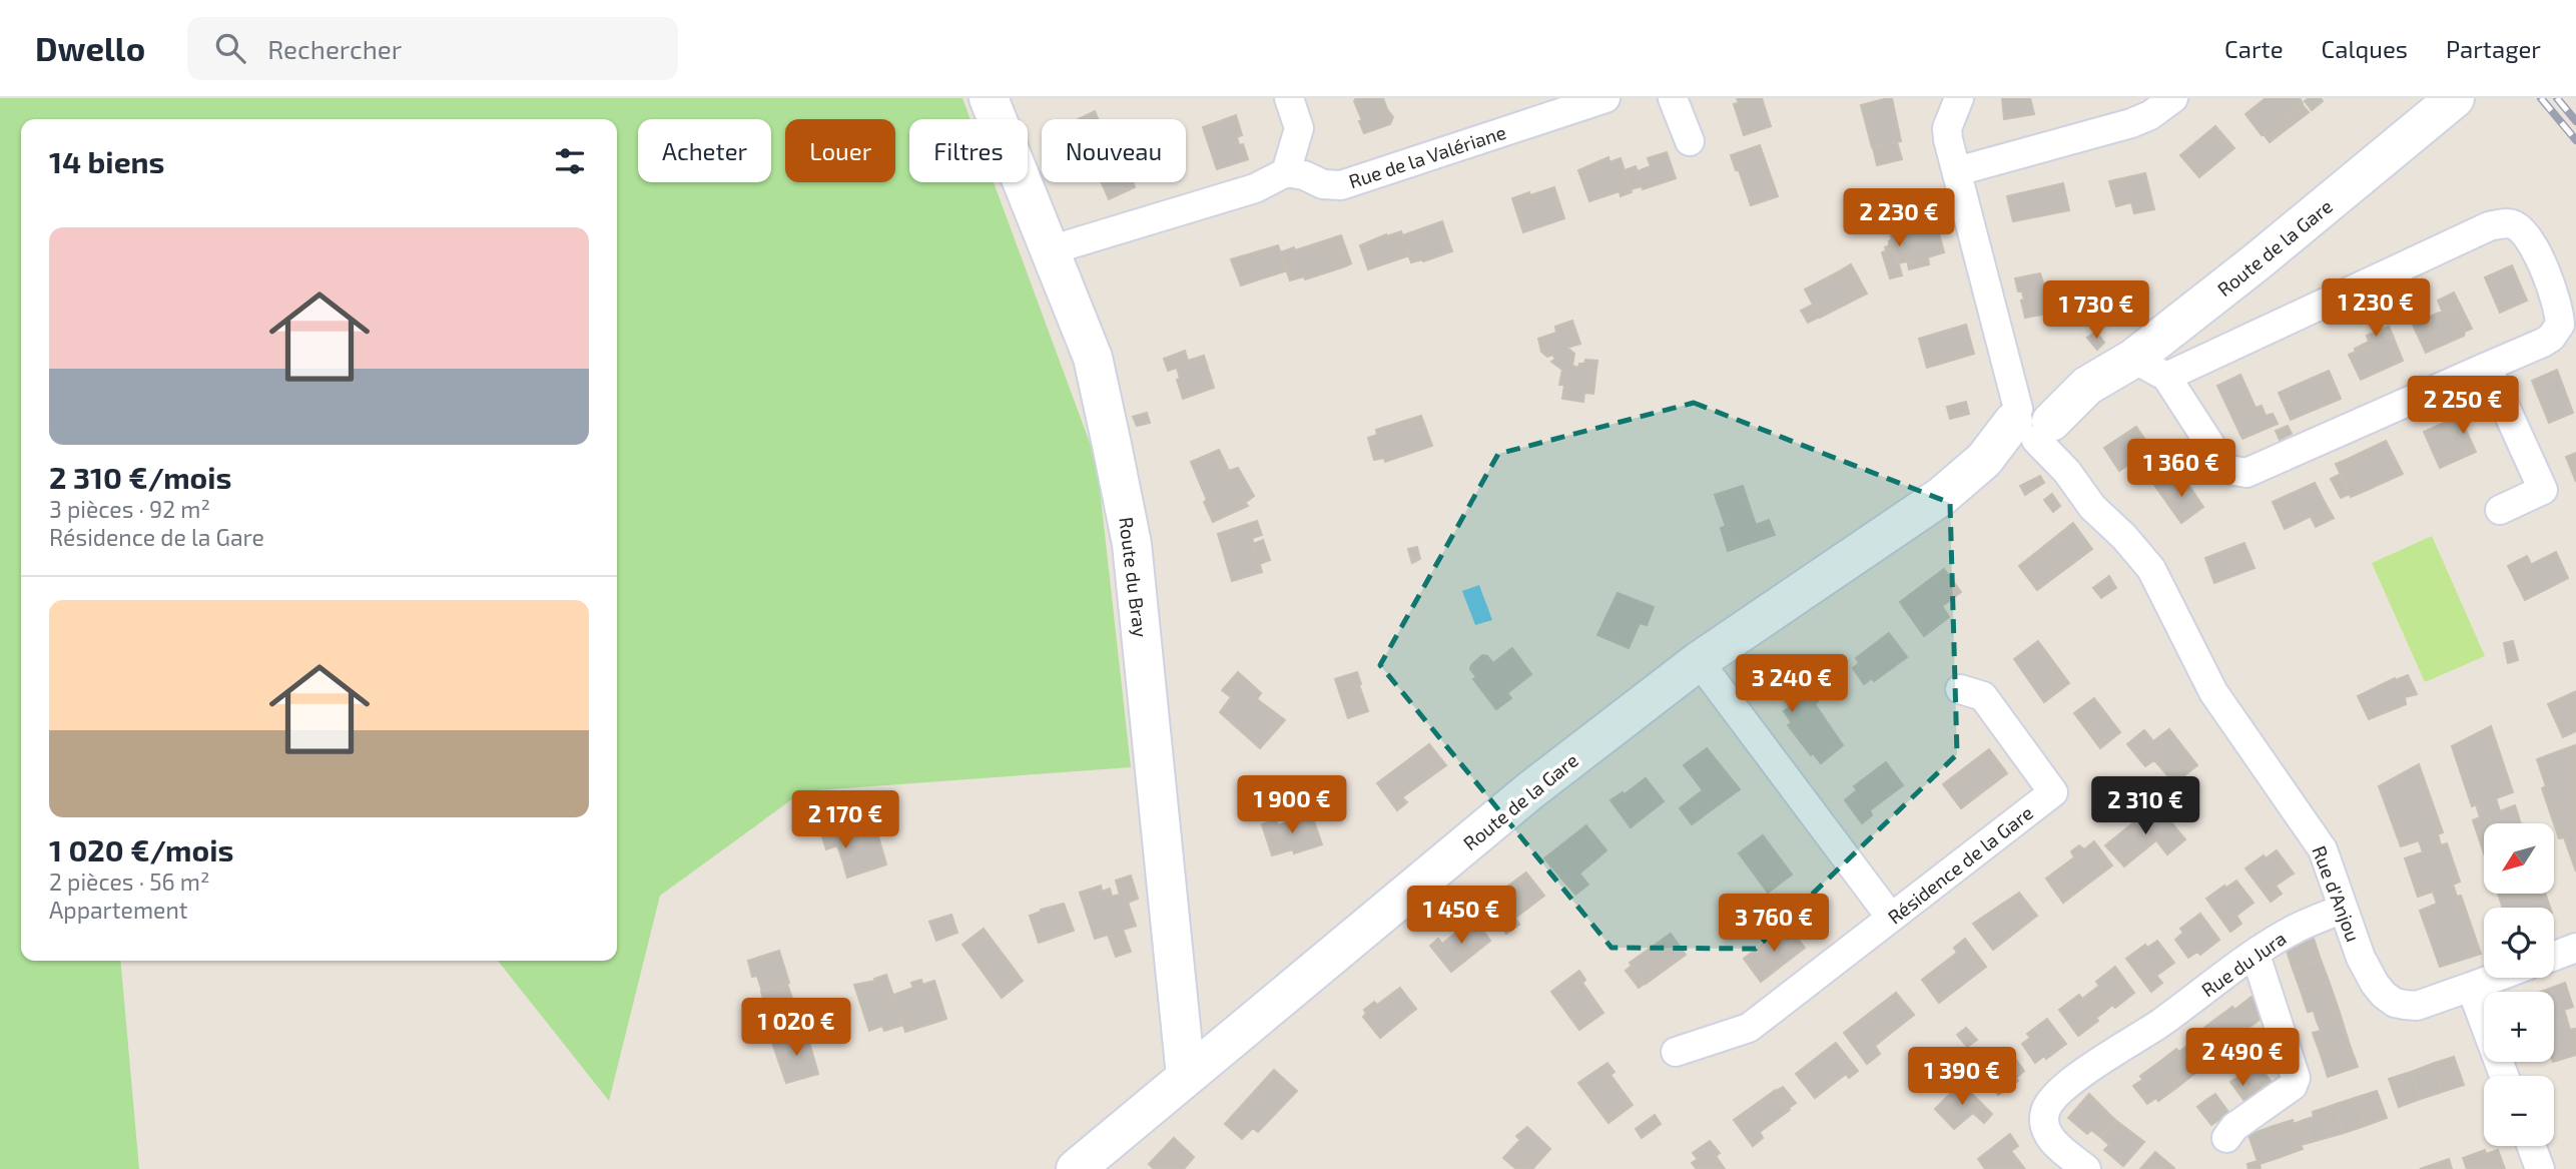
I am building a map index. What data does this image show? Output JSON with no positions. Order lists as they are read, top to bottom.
{
  "streets": {
    "street": [
      "Rue de la Valériane",
      "Route de la Gare",
      "Route du Bray",
      "Résidence de la Gare",
      "Rue d'Anjou",
      "Rue du Jura"
    ]
  },
  "crossings": [
    ["Route de la Gare", "Route du Bray"],
    ["Route de la Gare", "Rue d'Anjou"],
    ["Rue d'Anjou", "Rue du Jura"]
  ],
  "north": "bottom left",
  "page": {
    "header": "Dwello",
    "search": "Rechercher",
    "nav": ["Carte", "Calques", "Partager"],
    "chip": [
      "Acheter",
      "Louer",
      "Filtres",
      "Nouveau"
    ],
    "heading": "14 biens",
    "price": [
      "2 230 €",
      "1 230 €",
      "1 730 €",
      "2 250 €",
      "1 360 €",
      "3 240 €",
      "1 900 €",
      "2 310 €",
      "2 170 €",
      "1 450 €",
      "3 760 €",
      "1 020 €",
      "2 490 €",
      "1 390 €"
    ],
    "list": [
      {
        "name": "2 310 €/mois",
        "note": "3 pièces · 92 m² · Résidence de la Gare"
      },
      {
        "name": "1 020 €/mois",
        "note": "2 pièces · 56 m² · Appartement"
      }
    ],
    "map_buttons": ["+", "−"]
  }
}
